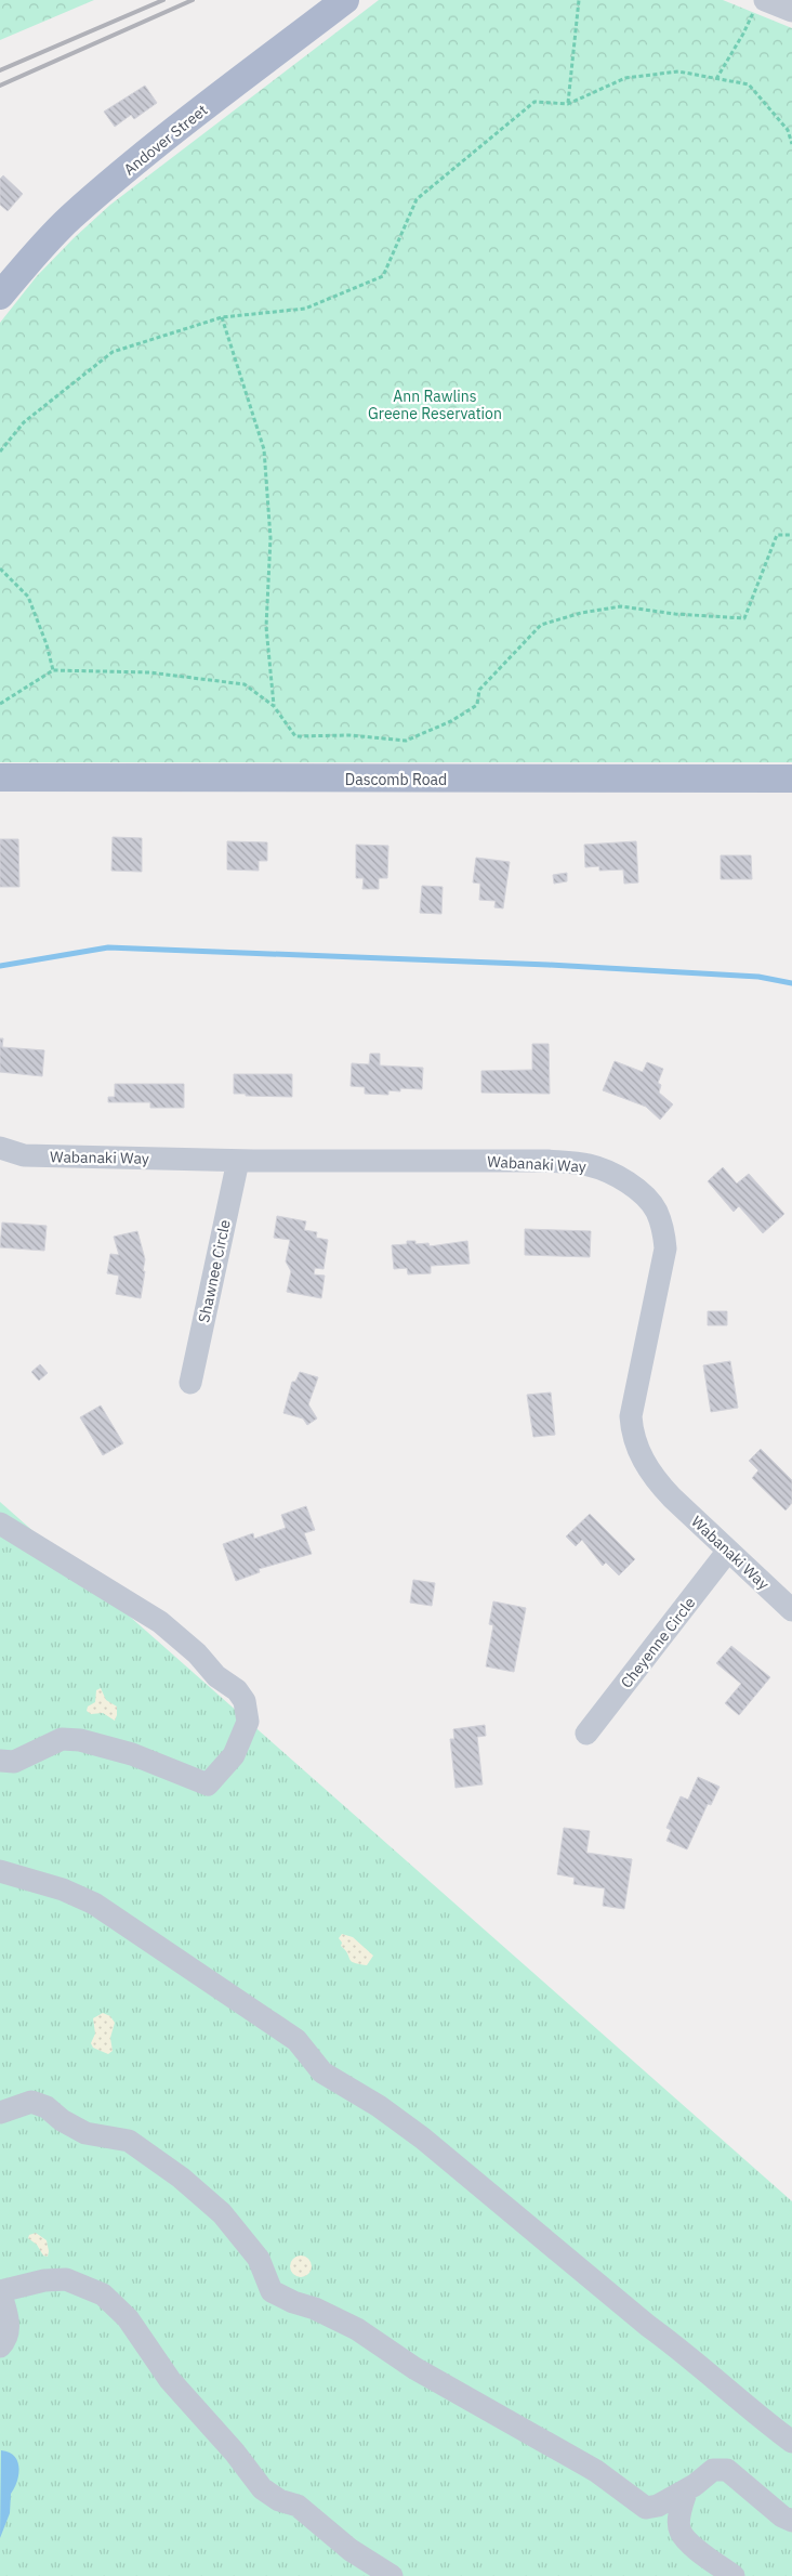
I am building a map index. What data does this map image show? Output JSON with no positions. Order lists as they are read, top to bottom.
{
  "streets": {
    "main road": ["Andover Street", "Dascomb Road"],
    "street": ["Wabanaki Way", "Shawnee Circle", "Cheyenne Circle"]
  },
  "crossings": [
    ["Wabanaki Way", "Shawnee Circle"],
    ["Wabanaki Way", "Cheyenne Circle"]
  ],
  "parks": ["Ann Rawlins Greene Reservation"]
}
